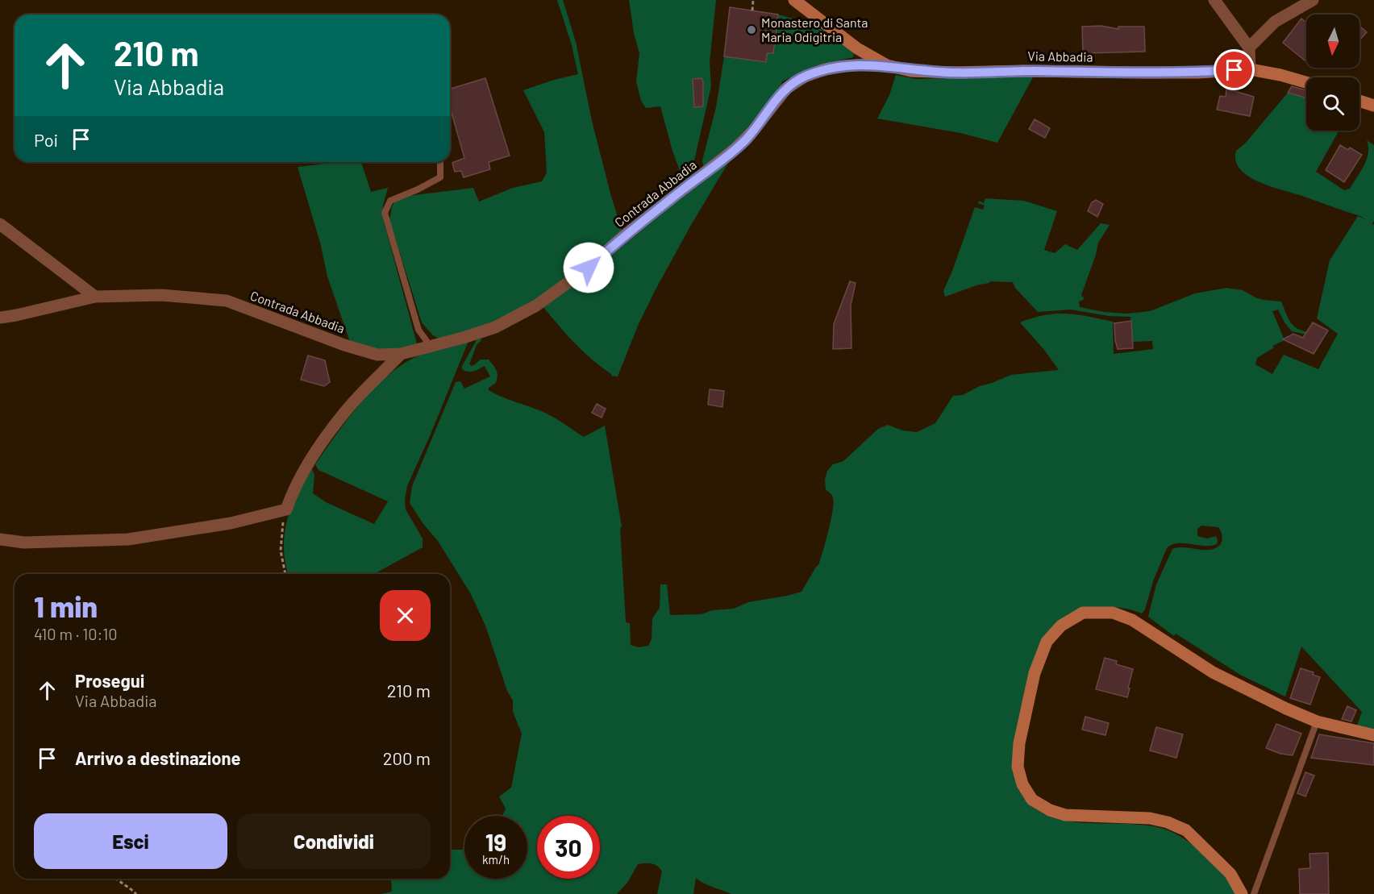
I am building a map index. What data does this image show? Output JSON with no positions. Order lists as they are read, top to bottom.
{
  "streets": {
    "street": ["Via Abbadia", "Contrada Abbadia"]
  },
  "crossings": [
    ["Via Abbadia", "Contrada Abbadia"]
  ],
  "places": ["Monastero di Santa Maria Odigitria"],
  "north": "bottom",
  "page": {
    "turn": ["210 m", "Via Abbadia"],
    "then": "Poi",
    "heading": ["1 min", "410 m · 10:10"],
    "list": [
      {
        "name": "Prosegui",
        "note": "Via Abbadia",
        "value": "210 m"
      },
      {
        "name": "Arrivo a destinazione",
        "value": "200 m"
      }
    ],
    "buttons": ["Esci", "Condividi"],
    "speed": "19 km/h",
    "limit": "30"
  }
}
